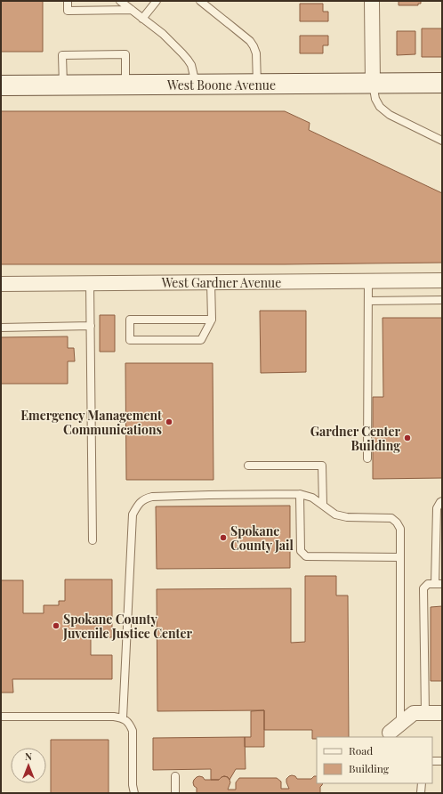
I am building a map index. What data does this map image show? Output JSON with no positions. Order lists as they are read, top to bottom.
{
  "streets": {
    "main road": ["West Boone Avenue"],
    "street": ["West Gardner Avenue"]
  },
  "places": [
    "Emergency Management Communications",
    "Gardner Center Building",
    "Spokane County Jail",
    "Spokane County Juvenile Justice Center"
  ],
  "legend": ["Road", "Building"],
  "north": "top"
}
